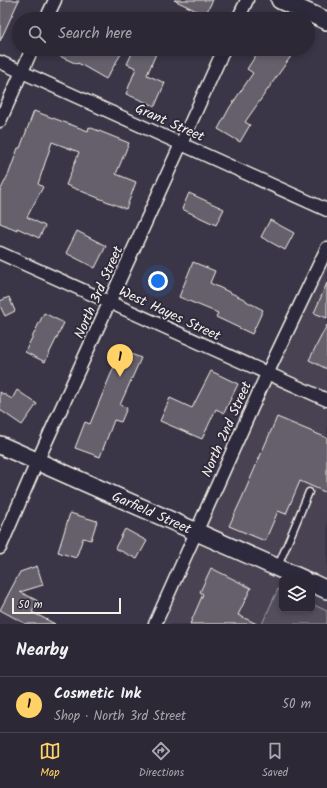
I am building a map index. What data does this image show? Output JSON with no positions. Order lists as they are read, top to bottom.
{
  "streets": {
    "street": [
      "Grant Street",
      "North 3rd Street",
      "West Hayes Street",
      "North 2nd Street",
      "Garfield Street"
    ]
  },
  "crossings": [
    ["Grant Street", "North 3rd Street"],
    ["North 3rd Street", "West Hayes Street"],
    ["North 3rd Street", "Garfield Street"],
    ["West Hayes Street", "North 2nd Street"],
    ["North 2nd Street", "Garfield Street"]
  ],
  "scale_bar": "50 m",
  "page": {
    "search": "Search here",
    "pins": "1",
    "scale": "50 m",
    "heading": "Nearby",
    "list": [
      {
        "mark": "1",
        "name": "Cosmetic Ink",
        "note": "Shop · North 3rd Street",
        "value": "50 m"
      }
    ],
    "nav": ["Map", "Directions", "Saved"]
  }
}
